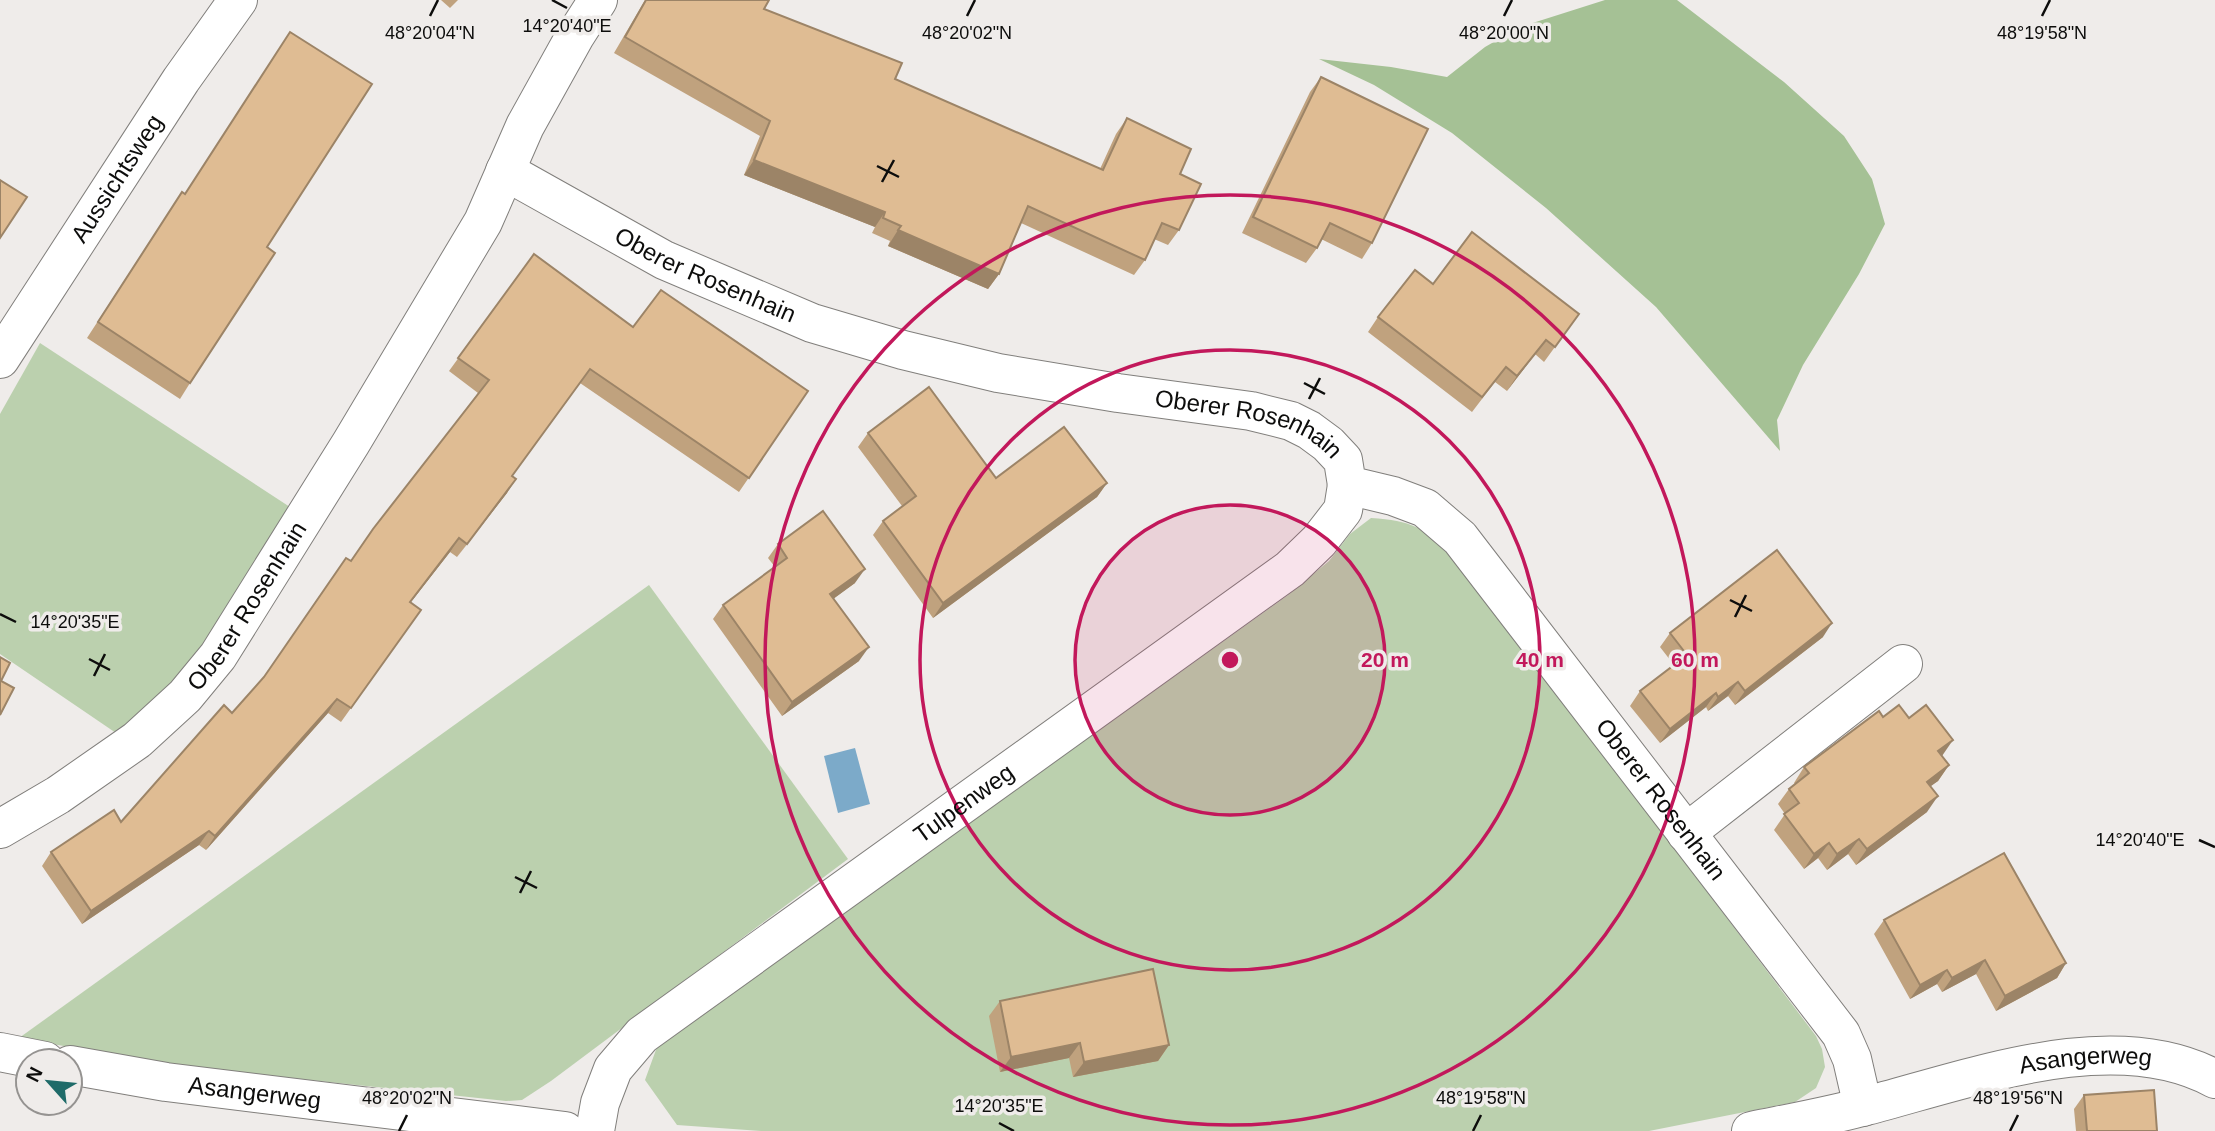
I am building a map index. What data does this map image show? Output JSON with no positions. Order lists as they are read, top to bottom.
{
  "streets": {
    "street": [
      "Aussichtsweg",
      "Oberer Rosenhain",
      "Tulpenweg",
      "Asangerweg"
    ]
  },
  "crossings": [
    ["Oberer Rosenhain", "Tulpenweg"],
    ["Oberer Rosenhain", "Asangerweg"]
  ],
  "north": "top left",
  "coordinates": [
    "14°20'40\"E",
    "48°20'04\"N",
    "48°20'02\"N",
    "48°20'00\"N",
    "48°19'58\"N",
    "14°20'35\"E",
    "48°19'56\"N"
  ],
  "rings": ["20 m", "40 m", "60 m"]
}
